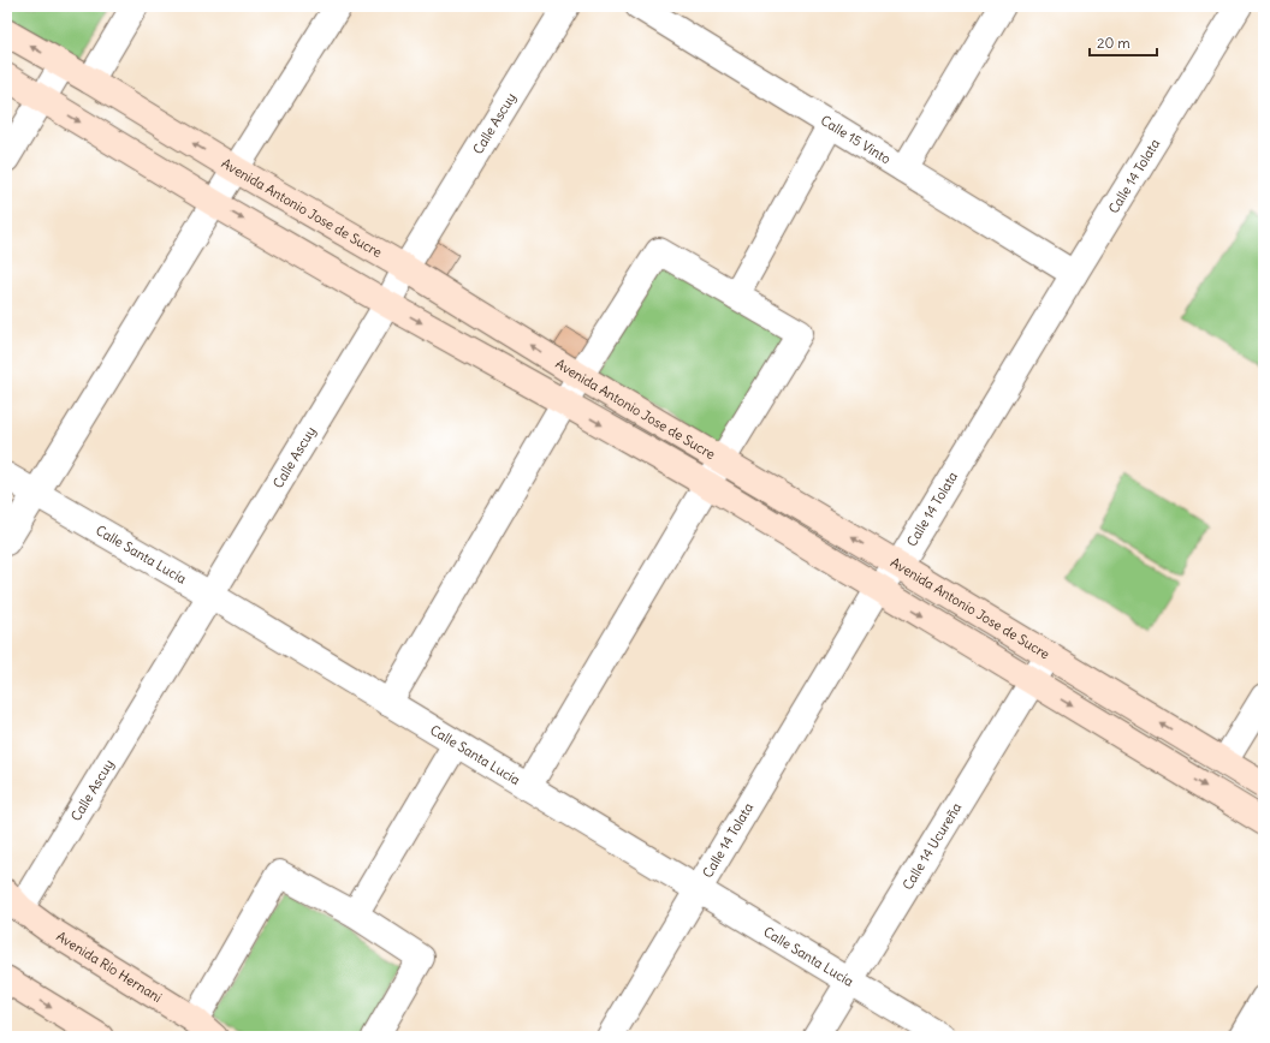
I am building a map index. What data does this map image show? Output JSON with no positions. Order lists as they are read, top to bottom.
{
  "streets": {
    "main road": ["Avenida Antonio Jose de Sucre", "Avenida Río Hernani"],
    "street": [
      "Calle Ascuy",
      "Calle 15 Vinto",
      "Calle 14 Tolata",
      "Calle Santa Lucía",
      "Calle 14 Ucureña"
    ]
  },
  "crossings": [
    ["Calle Ascuy", "Avenida Antonio Jose de Sucre"],
    ["Calle Ascuy", "Calle Santa Lucía"],
    ["Calle Ascuy", "Avenida Río Hernani"],
    ["Calle 15 Vinto", "Calle 14 Tolata"],
    ["Calle 14 Tolata", "Avenida Antonio Jose de Sucre"],
    ["Calle 14 Tolata", "Calle Santa Lucía"],
    ["Avenida Antonio Jose de Sucre", "Calle 14 Ucureña"],
    ["Calle Santa Lucía", "Calle 14 Ucureña"]
  ],
  "scale_bar": "20 m"
}
